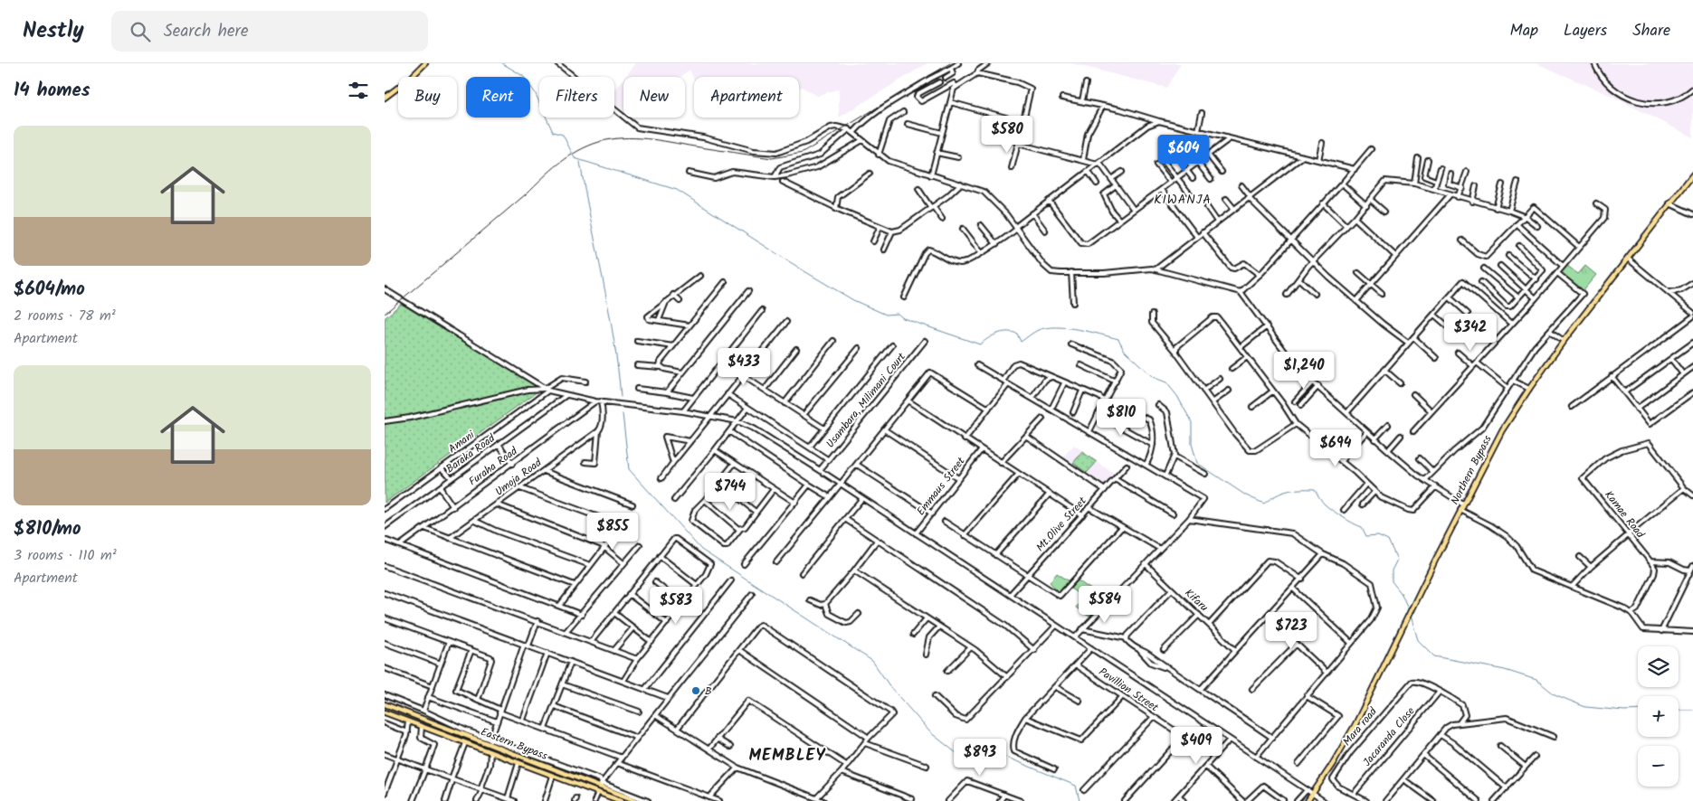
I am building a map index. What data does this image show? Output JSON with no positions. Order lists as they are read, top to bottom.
{
  "streets": {
    "main road": ["Northern Bypass", "Eastern Bypass"],
    "street": [
      "Usambara, Milimani Court",
      "Amani",
      "Baraka Road",
      "Furaha Road",
      "Umoja Road",
      "Emmaus Street",
      "Kamae Road",
      "Mt.Olive Street",
      "Kifaru",
      "Pavillion Street",
      "Mara road",
      "Jacaranda Close"
    ]
  },
  "crossings": [
    ["Mara road", "Jacaranda Close"]
  ],
  "districts": ["KIWANJA", "MEMBLEY"],
  "places": ["B"],
  "page": {
    "header": "Nestly",
    "search": "Search here",
    "nav": ["Map", "Layers", "Share"],
    "heading": "14 homes",
    "chip": [
      "Buy",
      "Rent",
      "Filters",
      "New",
      "Apartment"
    ],
    "price": [
      "$580",
      "$604",
      "$342",
      "$433",
      "$1,240",
      "$810",
      "$694",
      "$744",
      "$855",
      "$584",
      "$583",
      "$723",
      "$409",
      "$893"
    ],
    "list": [
      {
        "name": "$604/mo",
        "note": "2 rooms · 78 m² · Apartment"
      },
      {
        "name": "$810/mo",
        "note": "3 rooms · 110 m² · Apartment"
      }
    ],
    "map_buttons": ["+", "−"]
  }
}
